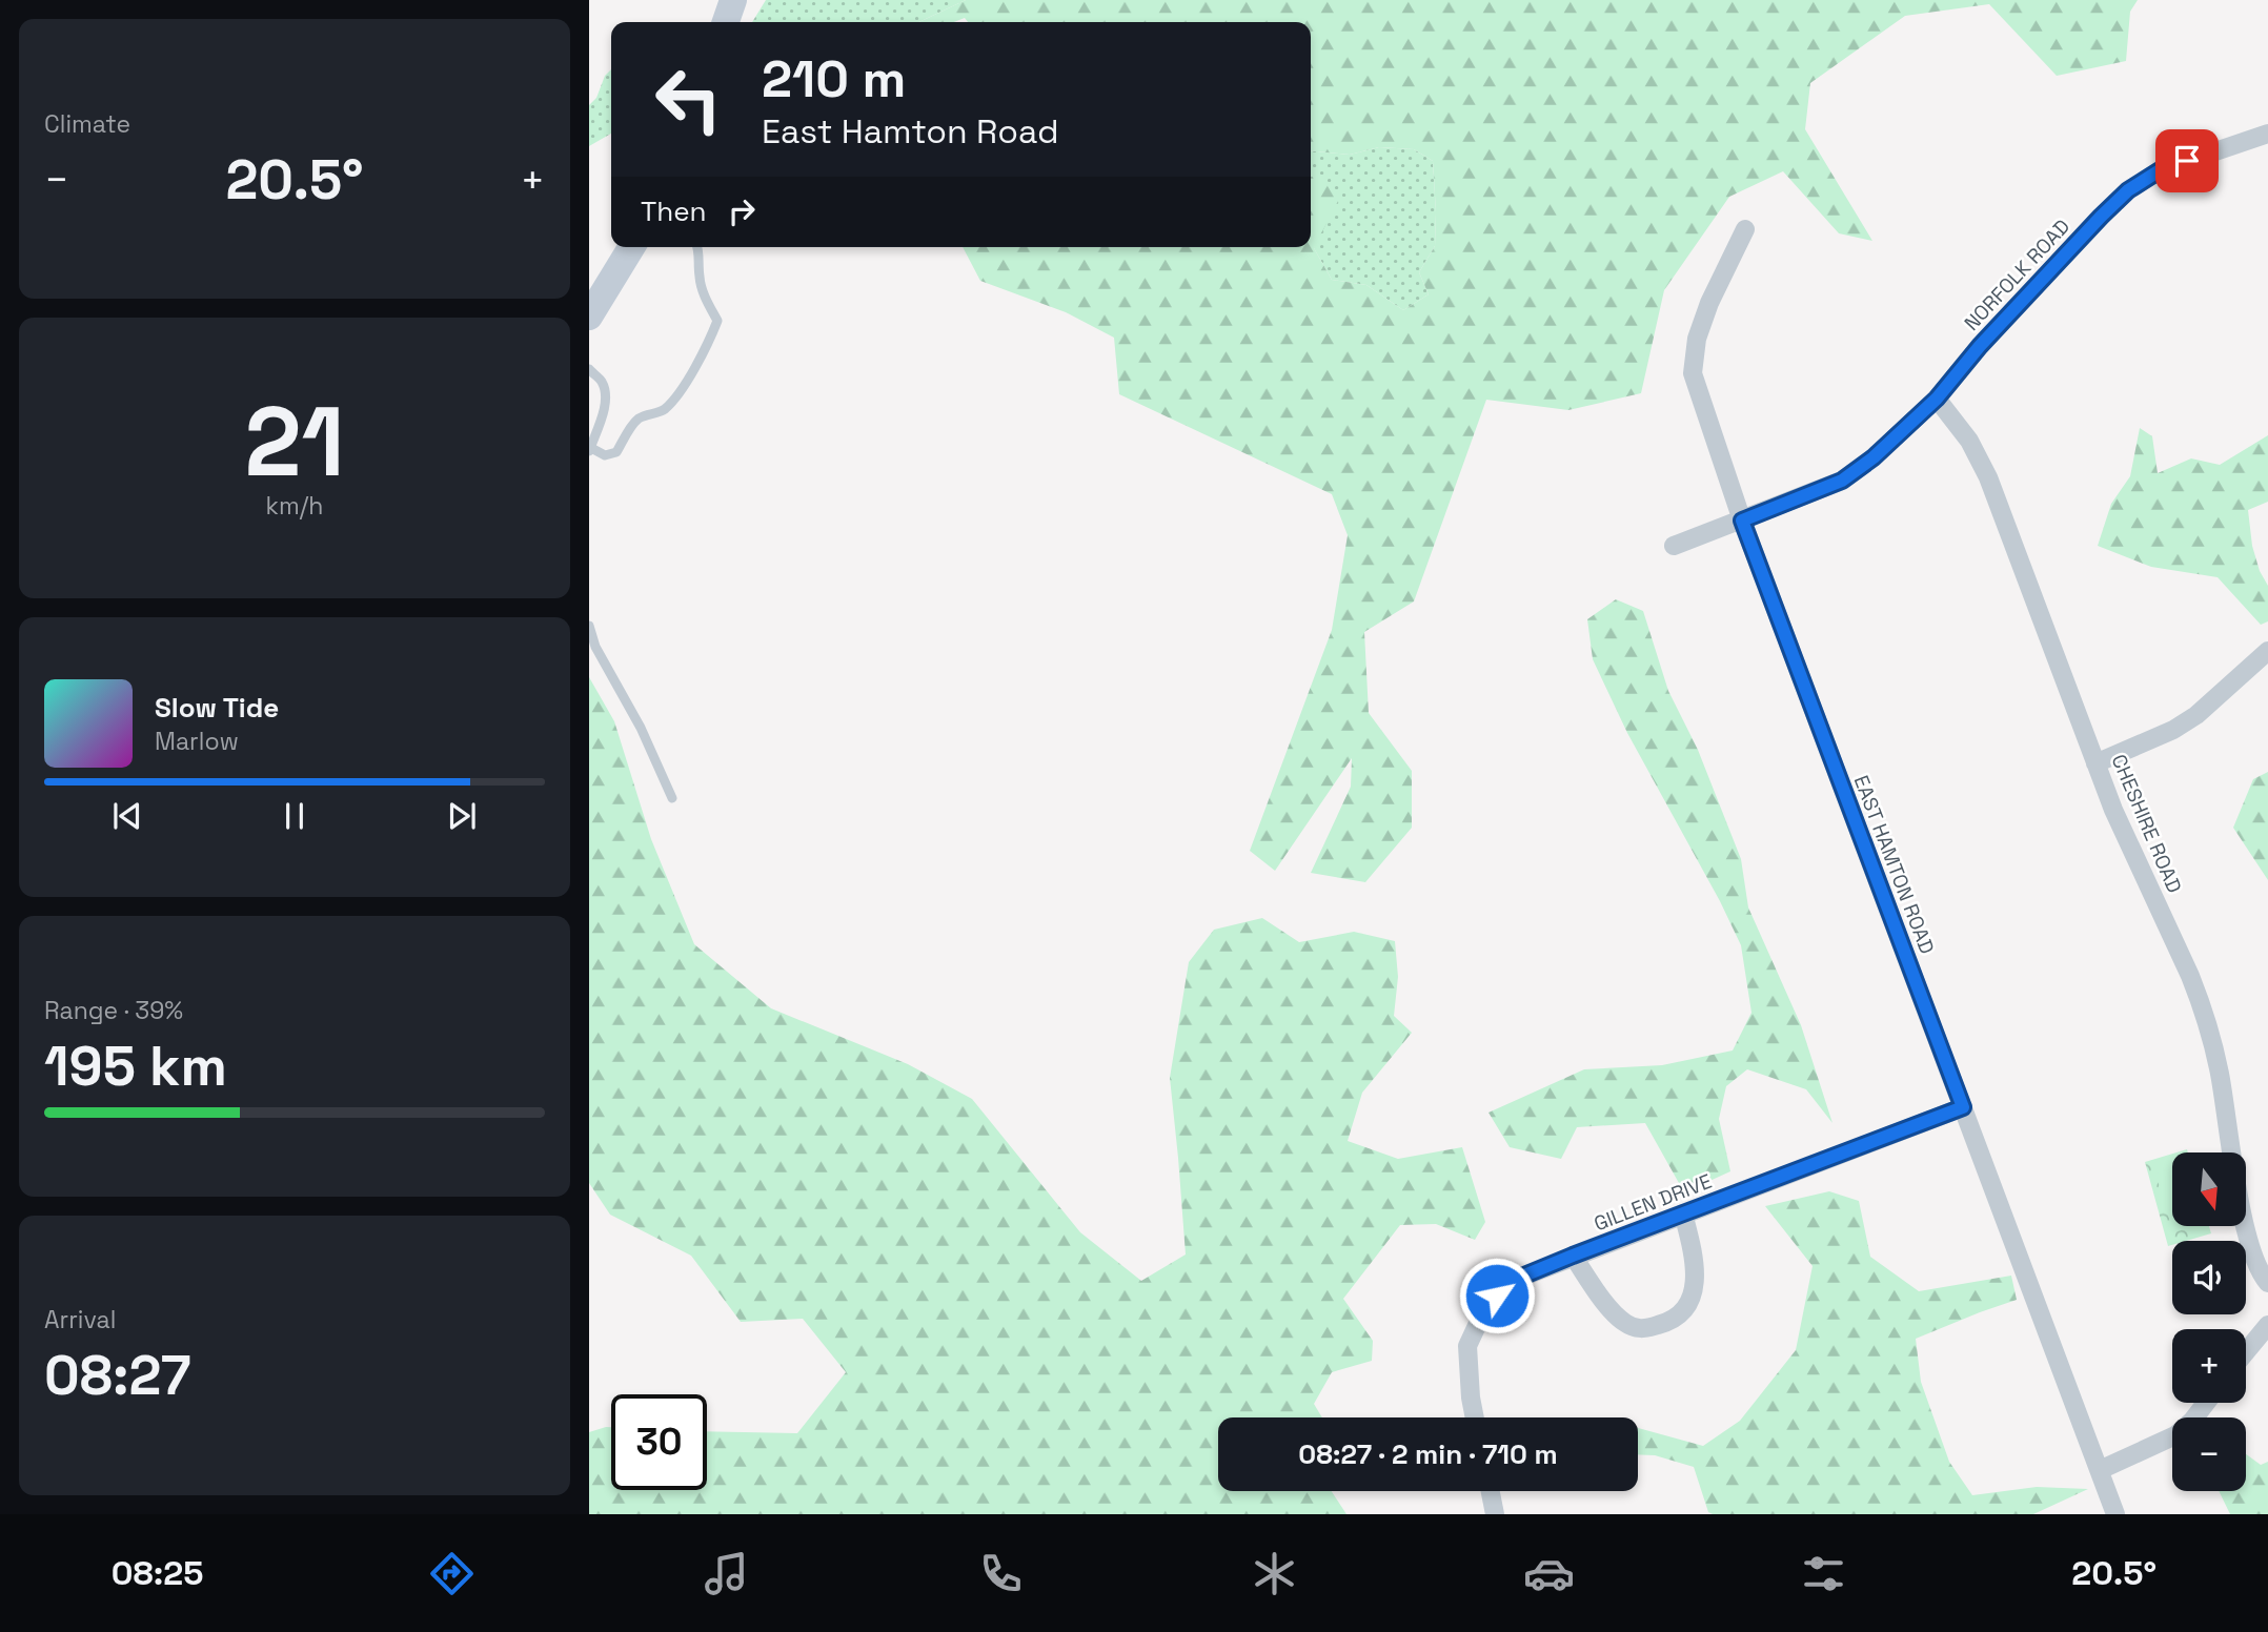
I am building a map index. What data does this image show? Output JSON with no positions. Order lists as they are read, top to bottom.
{
  "streets": {
    "street": [
      "NORFOLK ROAD",
      "CHESHIRE ROAD",
      "EAST HAMTON ROAD",
      "GILLEN DRIVE"
    ]
  },
  "crossings": [
    ["NORFOLK ROAD", "CHESHIRE ROAD"],
    ["NORFOLK ROAD", "EAST HAMTON ROAD"],
    ["EAST HAMTON ROAD", "GILLEN DRIVE"]
  ],
  "north": "bottom",
  "page": {
    "tile": [
      "Climate",
      ["21", "km/h"],
      ["Range · 39%", "195 km"],
      ["Arrival", "08:27"]
    ],
    "turn": ["210 m", "East Hamton Road"],
    "heat": ["−", "20.5°", "+"],
    "then": "Then",
    "song": ["Slow Tide", "Marlow"],
    "map_buttons": ["+", "−"],
    "limit": "30",
    "trip": "08:27 · 2 min · 710 m",
    "tabs": ["08:25", "20.5°"]
  }
}
